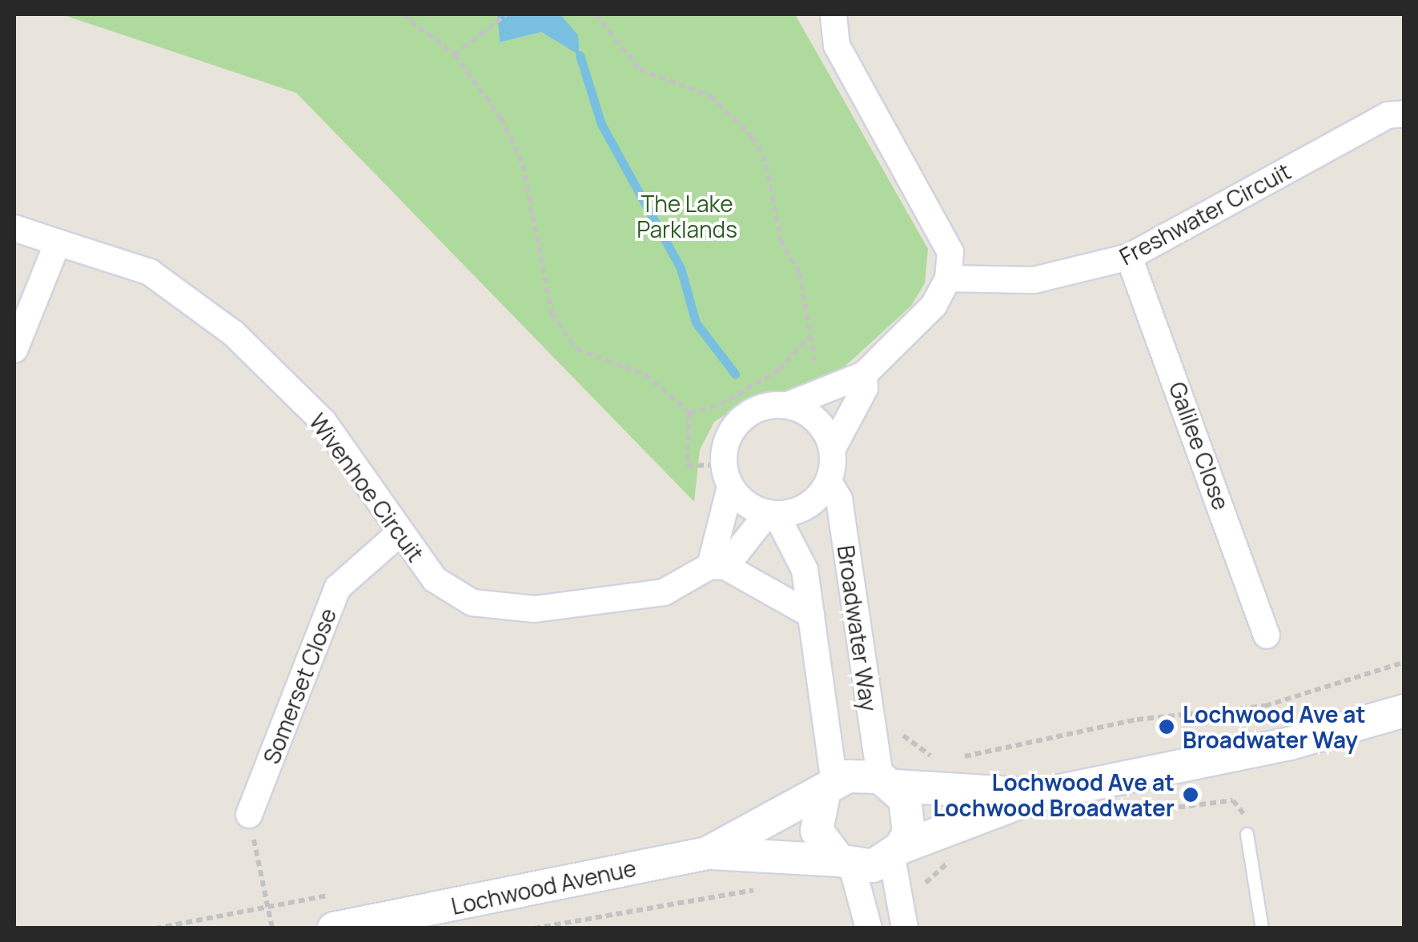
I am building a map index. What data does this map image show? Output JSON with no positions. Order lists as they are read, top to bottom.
{
  "streets": {
    "street": [
      "Freshwater Circuit",
      "Galilee Close",
      "Wivenhoe Circuit",
      "Broadwater Way",
      "Somerset Close",
      "Lochwood Avenue"
    ]
  },
  "crossings": [
    ["Freshwater Circuit", "Galilee Close"],
    ["Wivenhoe Circuit", "Broadwater Way"],
    ["Wivenhoe Circuit", "Somerset Close"],
    ["Broadwater Way", "Lochwood Avenue"]
  ],
  "parks": ["The Lake Parklands"],
  "places": ["Lochwood Ave at Broadwater Way", "Lochwood Ave at Lochwood Broadwater"]
}
